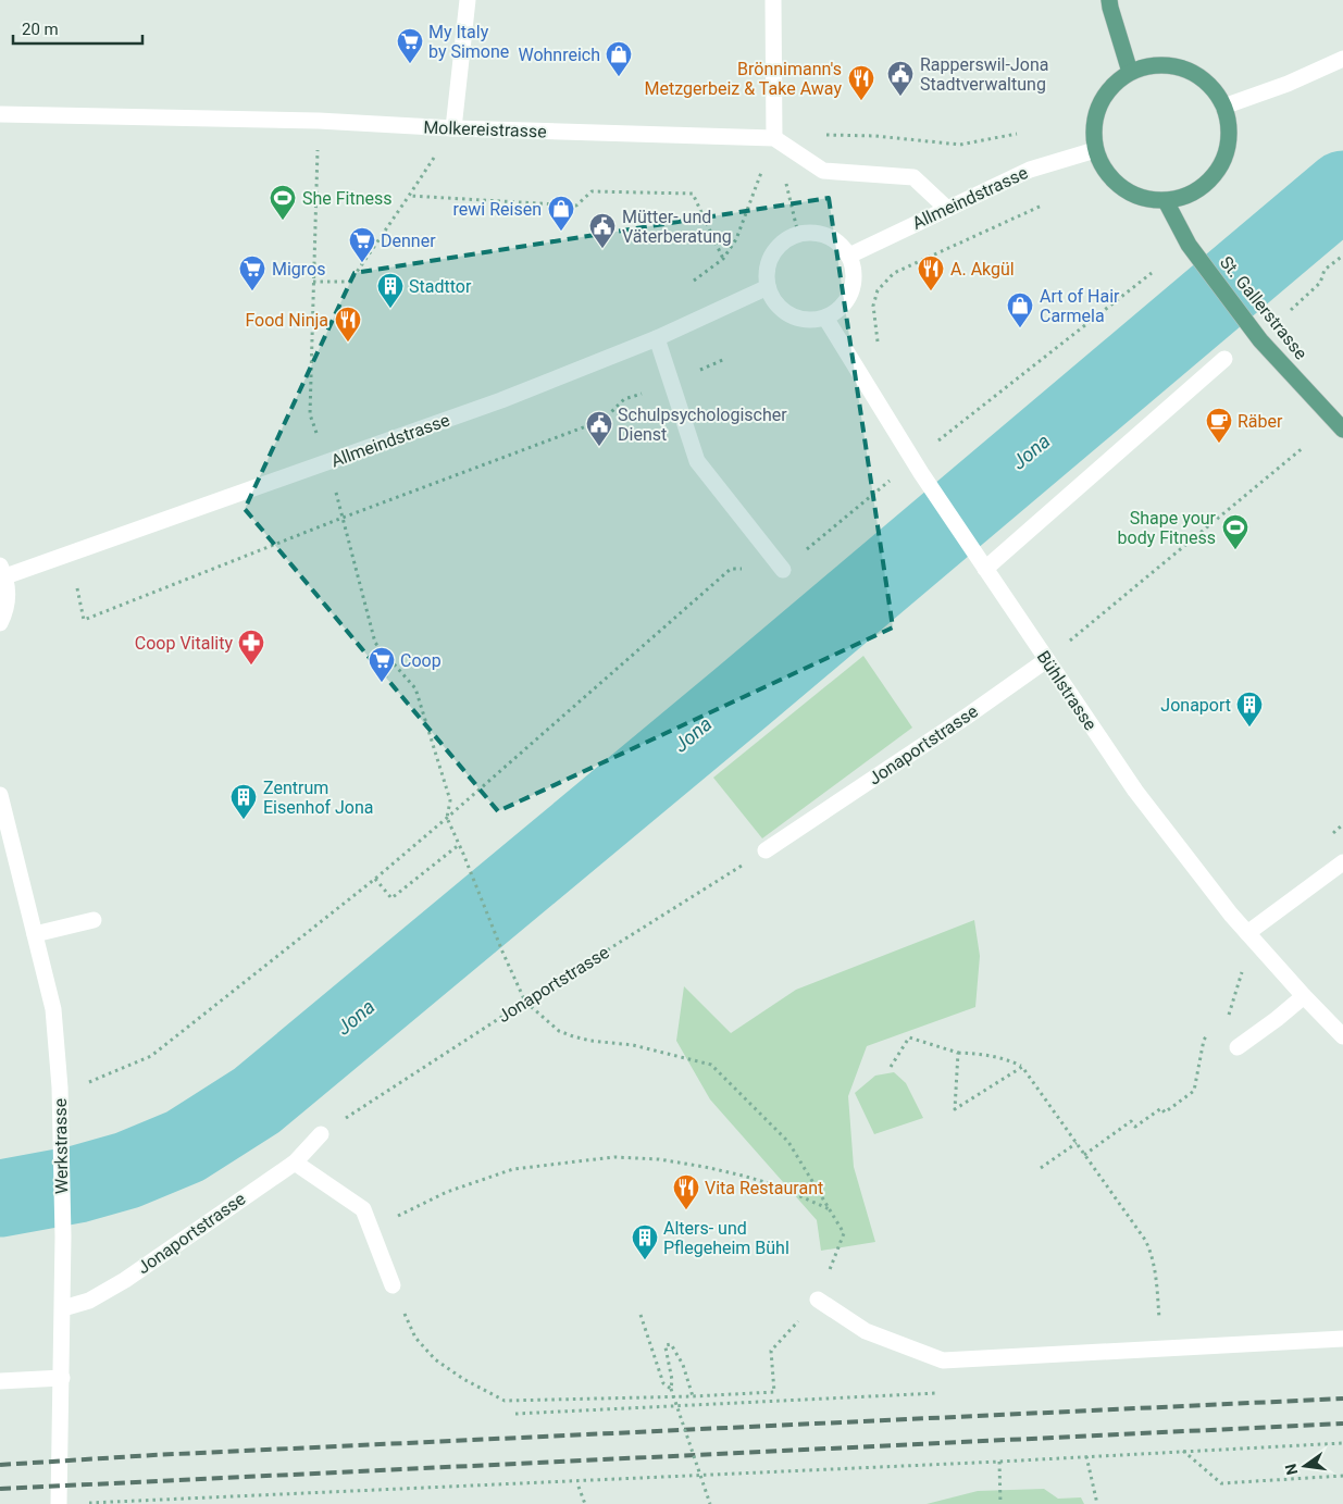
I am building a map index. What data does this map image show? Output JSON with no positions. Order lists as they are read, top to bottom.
{
  "streets": {
    "main road": ["St. Gallerstrasse"],
    "street": [
      "Molkereistrasse",
      "Allmeindstrasse",
      "Bühlstrasse",
      "Jonaportstrasse",
      "Werkstrasse"
    ]
  },
  "crossings": [
    ["Allmeindstrasse", "St. Gallerstrasse"],
    ["Allmeindstrasse", "Bühlstrasse"],
    ["Bühlstrasse", "Jonaportstrasse"],
    ["Jonaportstrasse", "Werkstrasse"]
  ],
  "water": ["Jona"],
  "places": {
    "supermarket": [
      "My Italy by Simone",
      "Denner",
      "Migros",
      "Coop"
    ],
    "shop": ["Wohnreich", "rewi Reisen", "Art of Hair Carmela"],
    "public building": ["Rapperswil-Jona Stadtverwaltung", "Mütter- und Väterberatung", "Schulpsychologischer Dienst"],
    "restaurant": [
      "Brönnimann's Metzgerbeiz & Take Away",
      "A. Akgül",
      "Food Ninja",
      "Vita Restaurant"
    ],
    "sports": ["She Fitness", "Shape your body Fitness"],
    "building": [
      "Stadttor",
      "Jonaport",
      "Zentrum Eisenhof Jona",
      "Alters- und Pflegeheim Bühl"
    ],
    "cafe": ["Räber"],
    "pharmacy": ["Coop Vitality"]
  },
  "scale_bar": "20 m",
  "north": "left"
}
